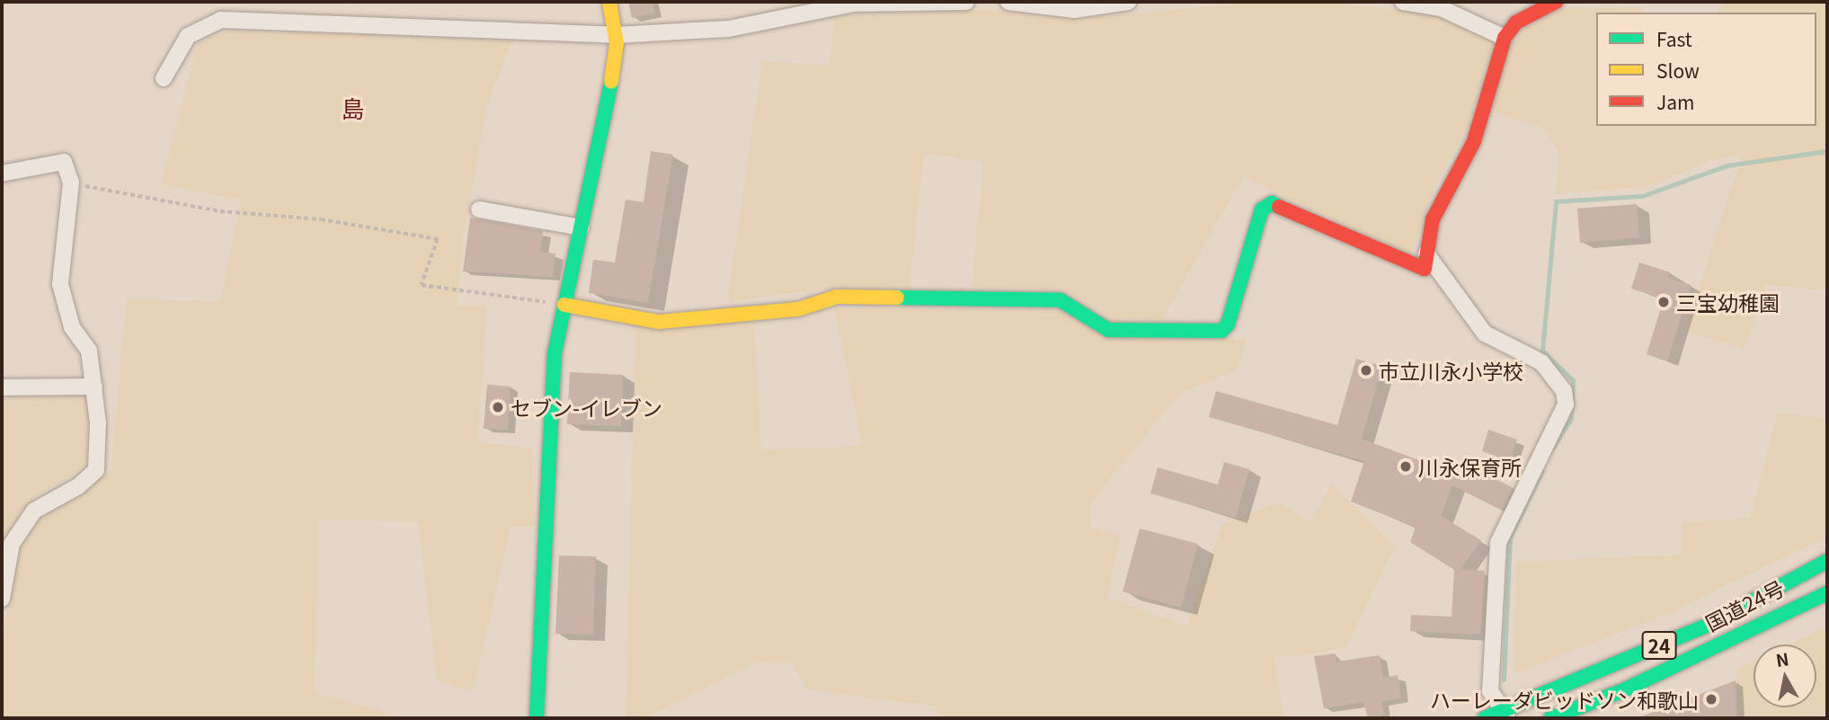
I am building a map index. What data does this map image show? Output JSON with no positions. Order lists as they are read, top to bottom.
{
  "streets": {
    "main road": ["国道24号", "24"]
  },
  "districts": ["島"],
  "places": [
    "三宝幼稚園",
    "市立川永小学校",
    "セブン-イレブン",
    "川永保育所",
    "ハーレーダビッドソン和歌山"
  ],
  "legend": ["Fast", "Slow", "Jam"],
  "north": "top"
}
